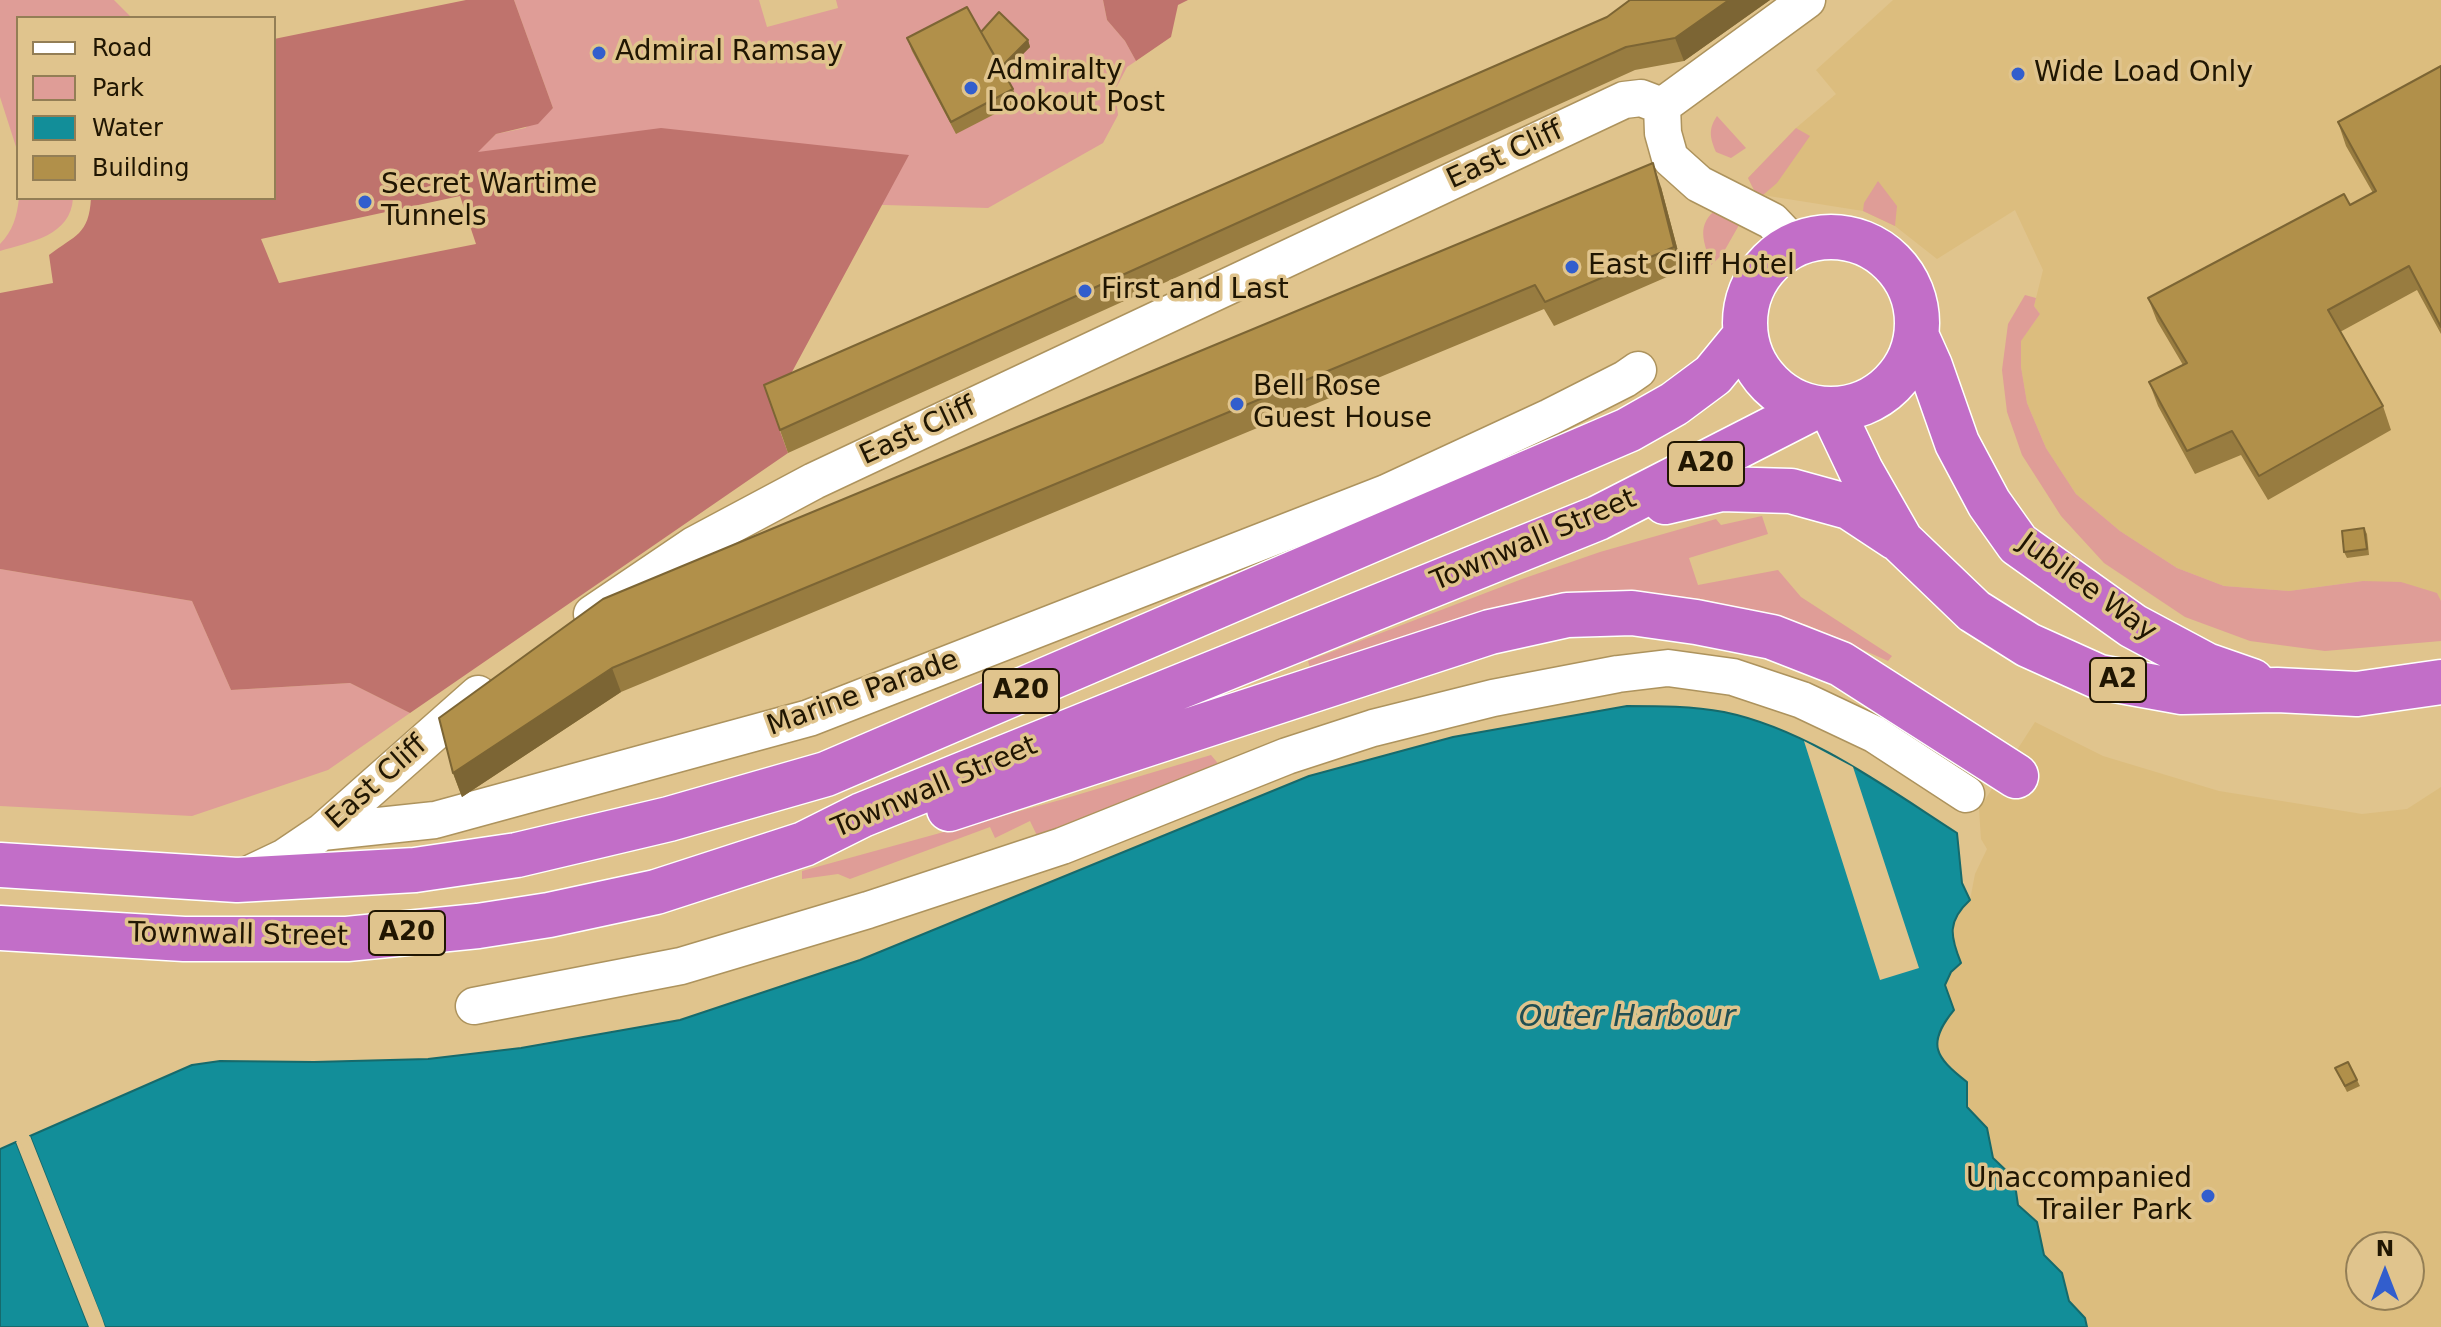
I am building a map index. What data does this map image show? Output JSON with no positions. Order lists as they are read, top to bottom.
{
  "streets": {
    "highway": [
      "A20",
      "Townwall Street",
      "Jubilee Way",
      "A2"
    ],
    "street": ["East Cliff", "Marine Parade"]
  },
  "crossings": [
    ["East Cliff", "Townwall Street"],
    ["East Cliff", "Marine Parade"],
    ["Townwall Street", "Jubilee Way"],
    ["Townwall Street", "Marine Parade"]
  ],
  "water": ["Outer Harbour"],
  "places": [
    "Admiral Ramsay",
    "Wide Load Only",
    "Admiralty Lookout Post",
    "Secret Wartime Tunnels",
    "East Cliff Hotel",
    "First and Last",
    "Bell Rose Guest House",
    "Unaccompanied Trailer Park"
  ],
  "legend": [
    "Road",
    "Park",
    "Water",
    "Building"
  ],
  "north": "top"
}
